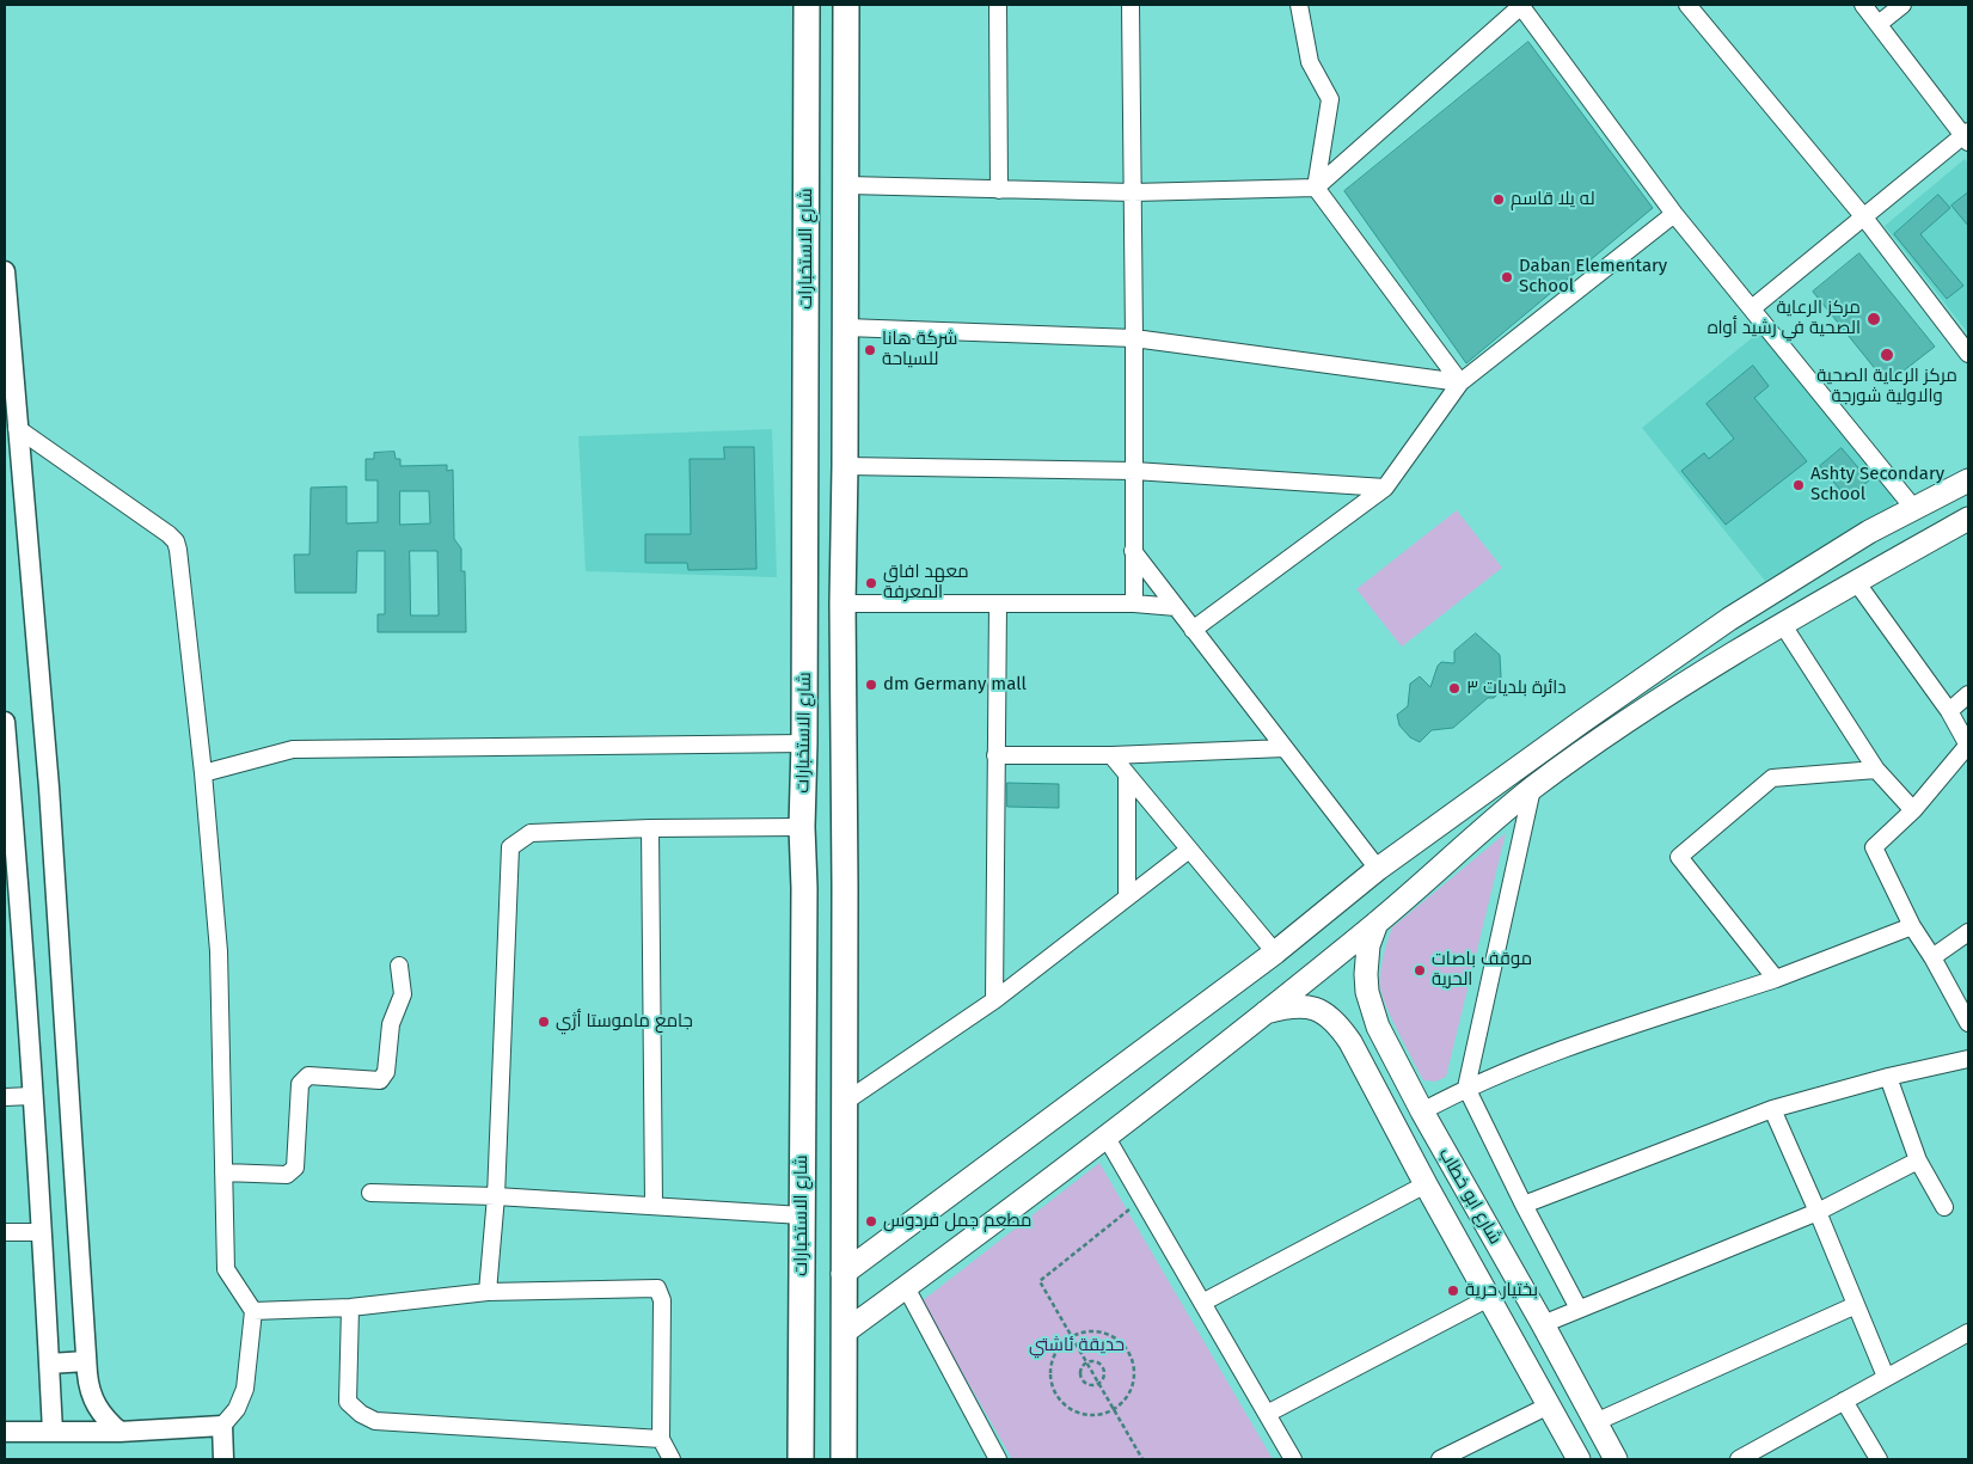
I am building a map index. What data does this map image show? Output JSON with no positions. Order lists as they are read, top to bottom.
{
  "streets": {
    "main road": ["شارع الاستخبارات", "شارع ابو خطاب"]
  },
  "parks": ["حديقة ئاشتي"],
  "places": [
    "له يلا قاسم",
    "Daban Elementary School",
    "مركز الرعاية الصحية في رشيد أواه",
    "شركة هانا للسياحة",
    "مركز الرعاية الصحية والاولية شورجة",
    "Ashty Secondary School",
    "معهد افاق المعرفة",
    "dm Germany mall",
    "دائرة بلديات ٣",
    "موقف باصات الحریة",
    "جامع ماموستا أژي",
    "مطعم جمل فردوس",
    "بختيار حرية"
  ]
}
